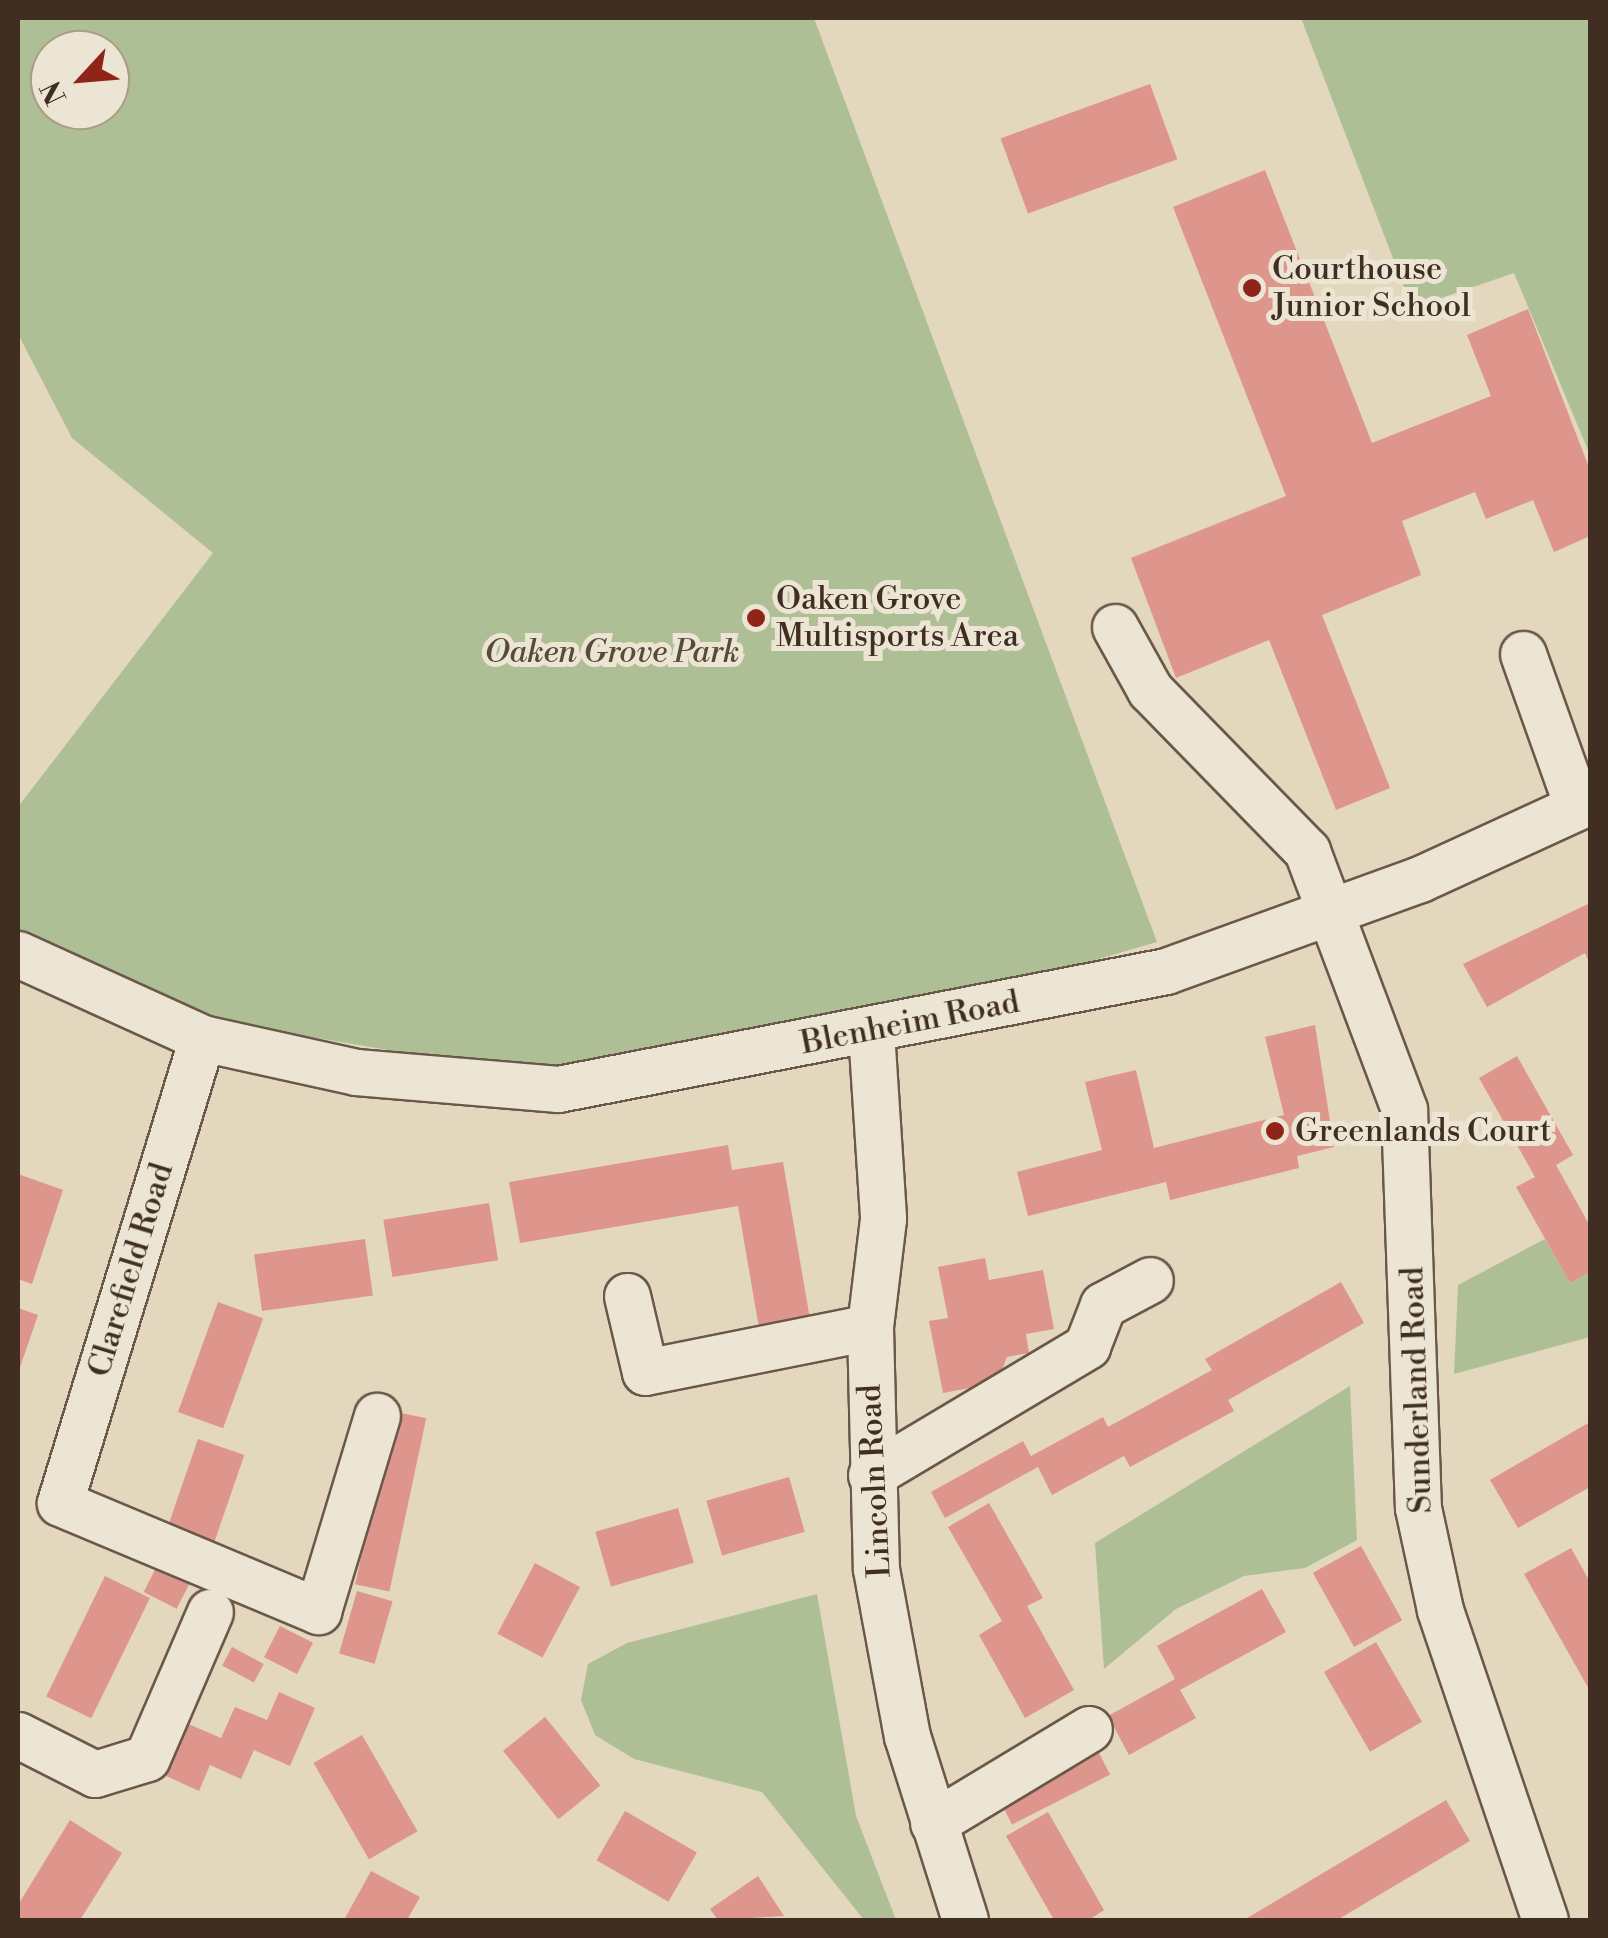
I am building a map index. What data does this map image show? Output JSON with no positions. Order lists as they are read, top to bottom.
{
  "streets": {
    "street": [
      "Blenheim Road",
      "Clarefield Road",
      "Sunderland Road",
      "Lincoln Road"
    ]
  },
  "crossings": [
    ["Blenheim Road", "Clarefield Road"],
    ["Blenheim Road", "Sunderland Road"],
    ["Blenheim Road", "Lincoln Road"]
  ],
  "parks": ["Oaken Grove Park"],
  "places": ["Courthouse Junior School", "Oaken Grove Multisports Area", "Greenlands Court"],
  "north": "bottom left"
}
